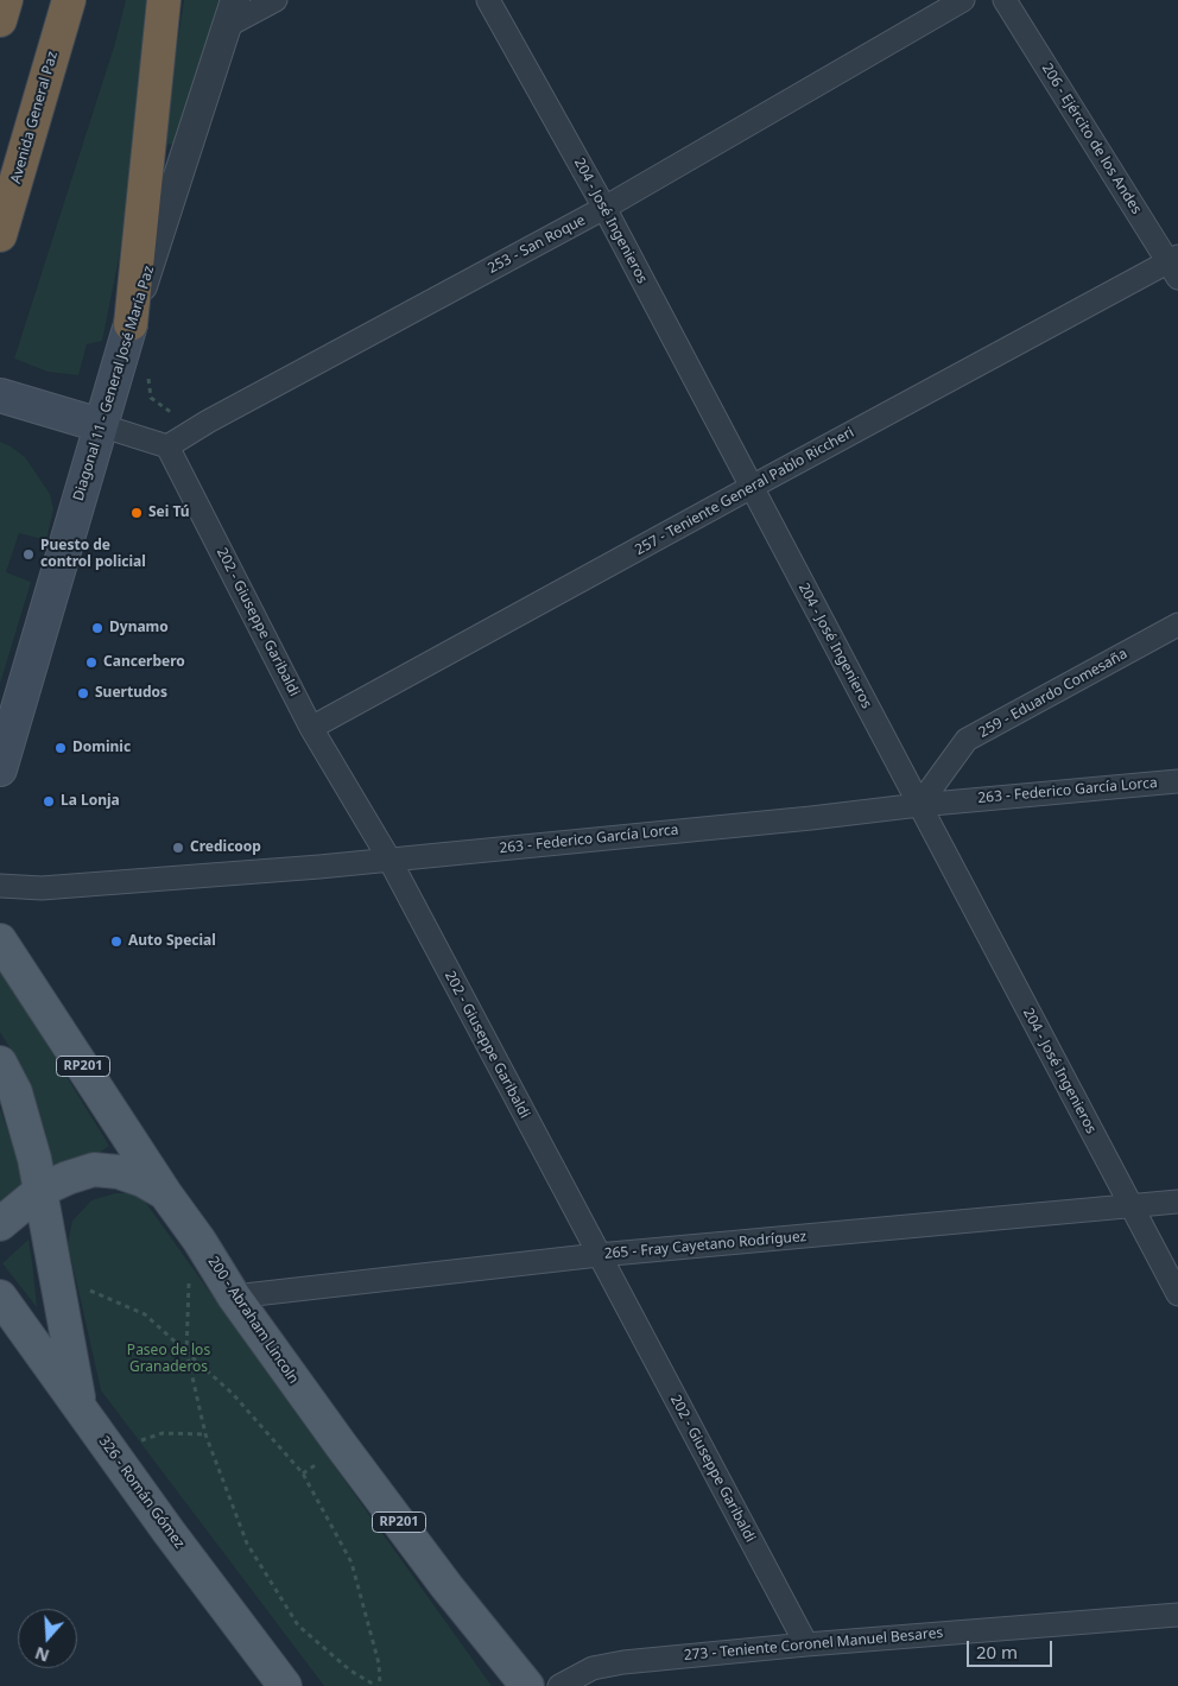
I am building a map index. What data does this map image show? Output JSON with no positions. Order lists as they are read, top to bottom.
{
  "streets": {
    "highway": ["Avenida General Paz"],
    "main road": [
      "Diagonal 11 - General José María Paz",
      "RP201",
      "200 - Abraham Lincoln",
      "326 - Román Gómez"
    ],
    "street": [
      "206 - Ejército de los Andes",
      "204 - José Ingenieros",
      "253 - San Roque",
      "257 - Teniente General Pablo Riccheri",
      "202 - Giuseppe Garibaldi",
      "259 - Eduardo Comesaña",
      "263 - Federico García Lorca",
      "265 - Fray Cayetano Rodríguez",
      "273 - Teniente Coronel Manuel Besares"
    ]
  },
  "crossings": [
    ["206 - Ejército de los Andes", "257 - Teniente General Pablo Riccheri"],
    ["204 - José Ingenieros", "253 - San Roque"],
    ["204 - José Ingenieros", "257 - Teniente General Pablo Riccheri"],
    ["204 - José Ingenieros", "259 - Eduardo Comesaña"],
    ["204 - José Ingenieros", "263 - Federico García Lorca"],
    ["204 - José Ingenieros", "265 - Fray Cayetano Rodríguez"],
    ["253 - San Roque", "202 - Giuseppe Garibaldi"],
    ["257 - Teniente General Pablo Riccheri", "202 - Giuseppe Garibaldi"],
    ["202 - Giuseppe Garibaldi", "263 - Federico García Lorca"],
    ["202 - Giuseppe Garibaldi", "265 - Fray Cayetano Rodríguez"],
    ["202 - Giuseppe Garibaldi", "273 - Teniente Coronel Manuel Besares"],
    ["259 - Eduardo Comesaña", "263 - Federico García Lorca"],
    ["265 - Fray Cayetano Rodríguez", "200 - Abraham Lincoln"]
  ],
  "parks": ["Paseo de los Granaderos"],
  "places": [
    "Sei Tú",
    "Puesto de control policial",
    "Dynamo",
    "Cancerbero",
    "Suertudos",
    "Dominic",
    "La Lonja",
    "Credicoop",
    "Auto Special"
  ],
  "scale_bar": "20 m",
  "north": "bottom"
}
